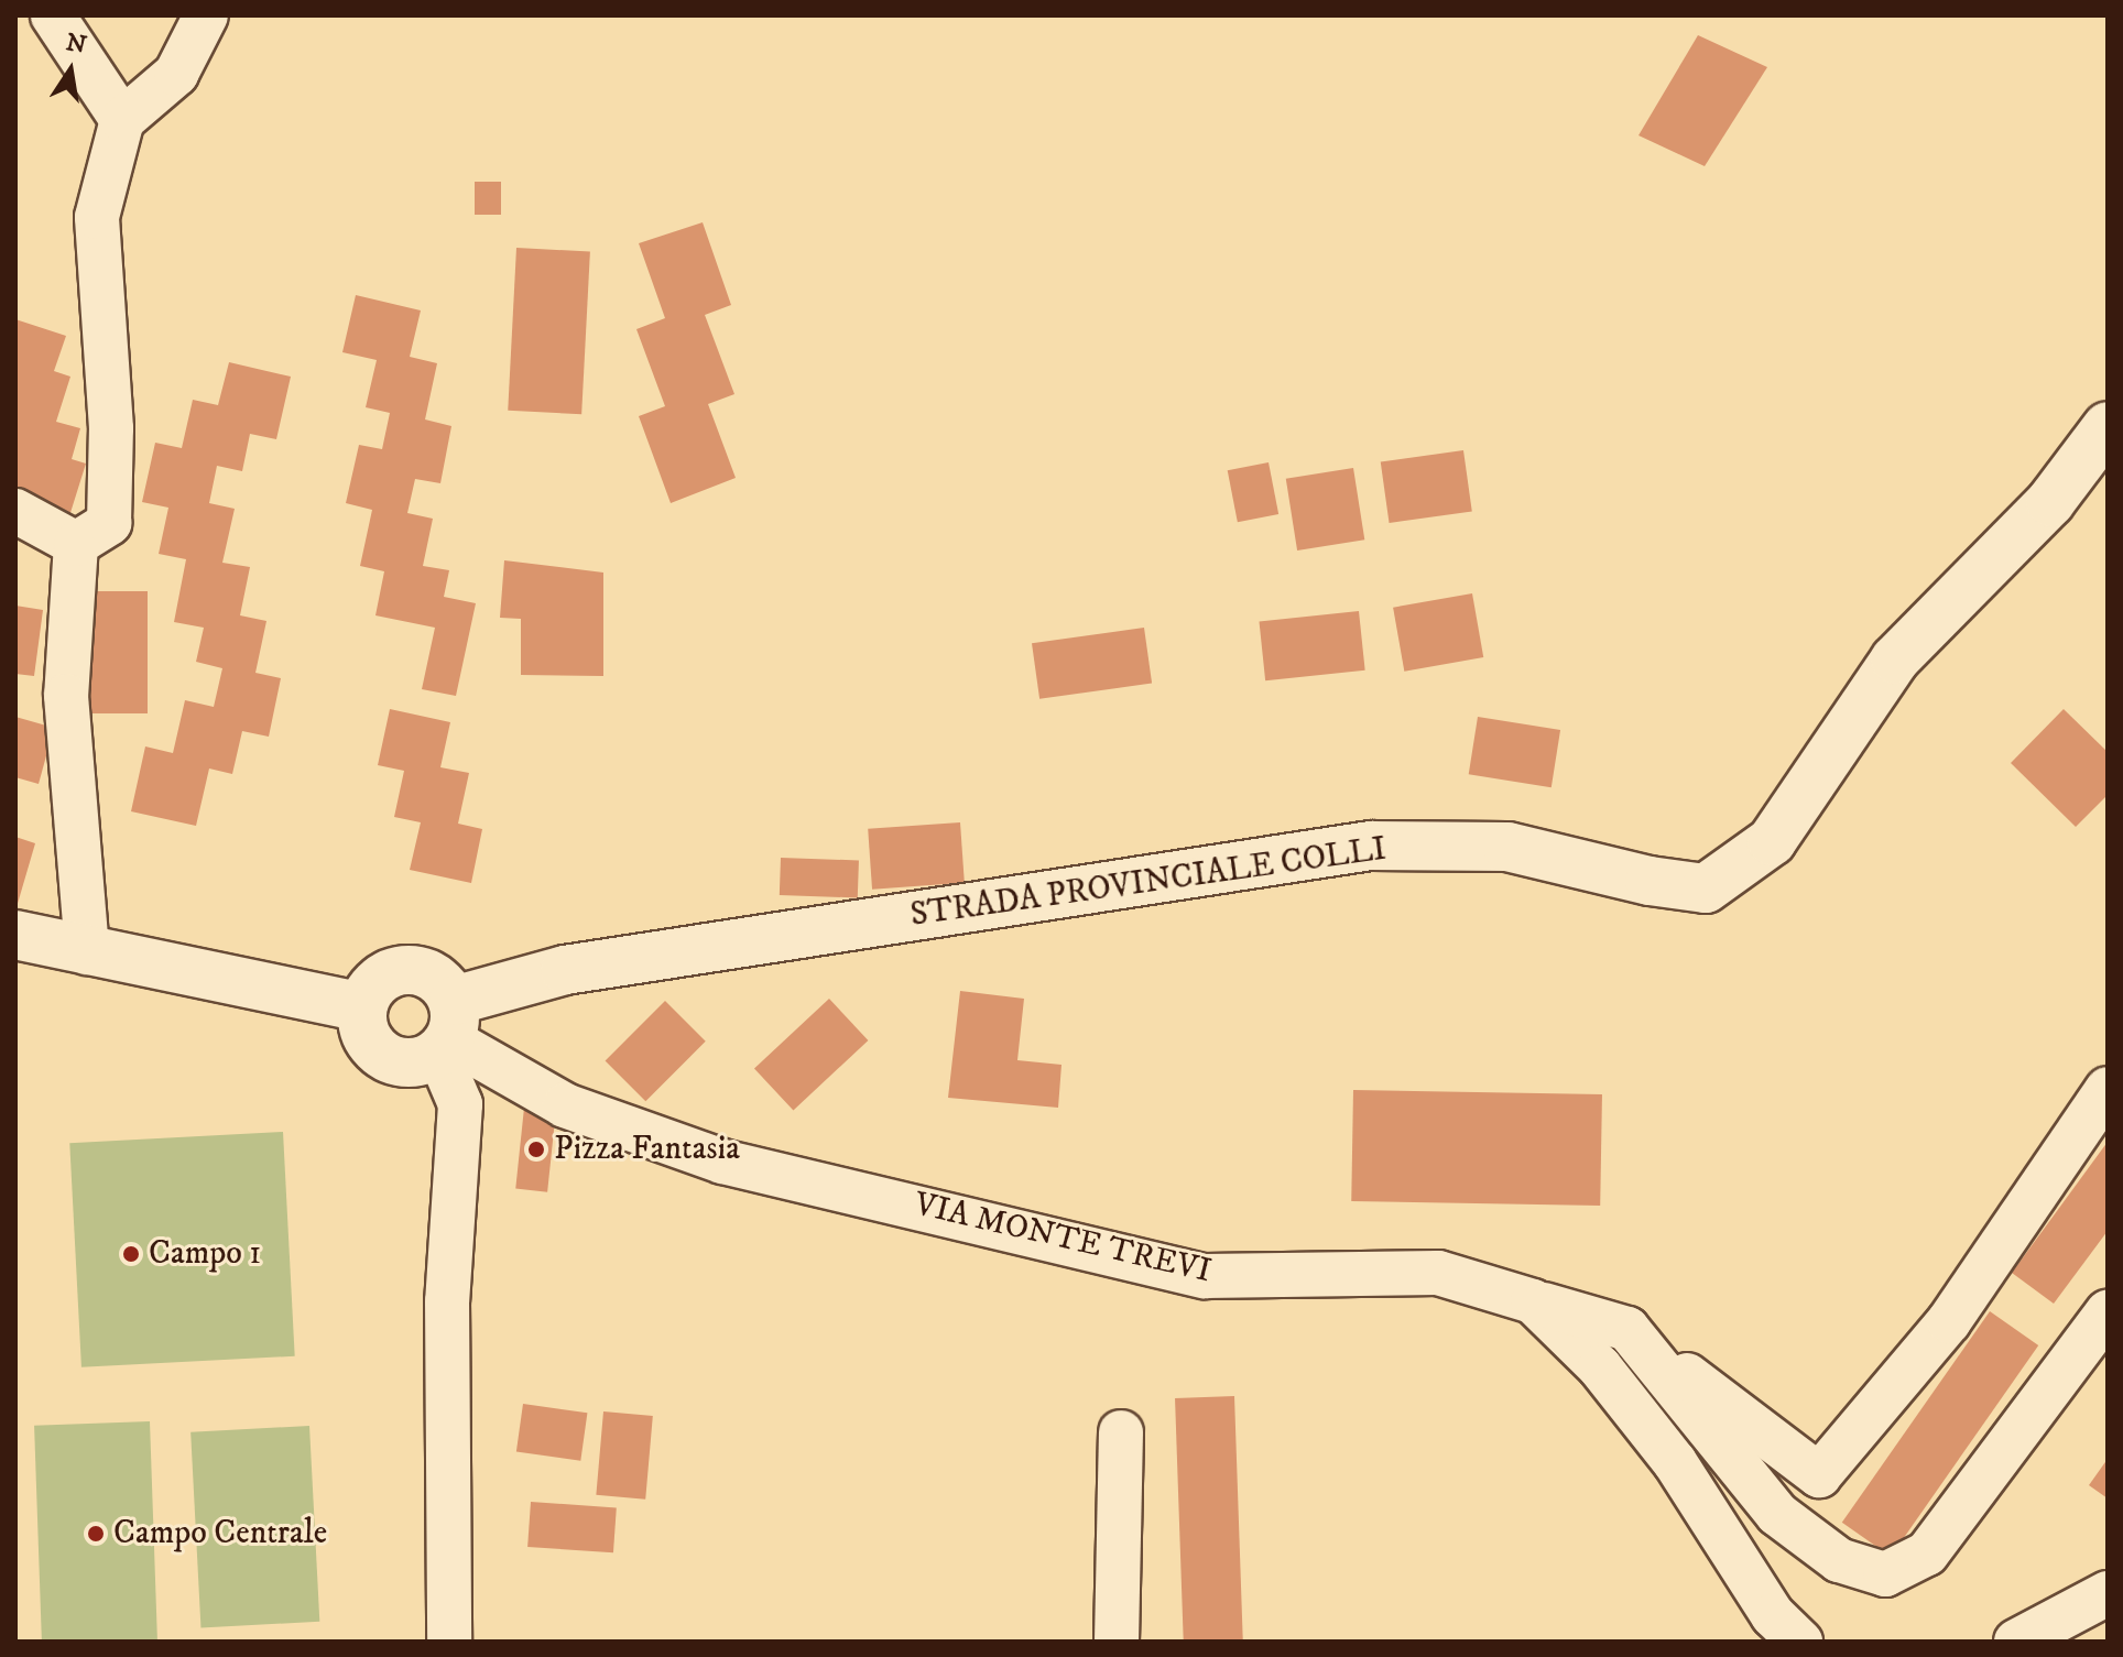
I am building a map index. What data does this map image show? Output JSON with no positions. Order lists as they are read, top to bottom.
{
  "streets": {
    "street": ["STRADA PROVINCIALE COLLI", "VIA MONTE TREVI"]
  },
  "crossings": [
    ["STRADA PROVINCIALE COLLI", "VIA MONTE TREVI"]
  ],
  "places": ["Pizza Fantasia", "Campo 1", "Campo Centrale"],
  "north": "top"
}
